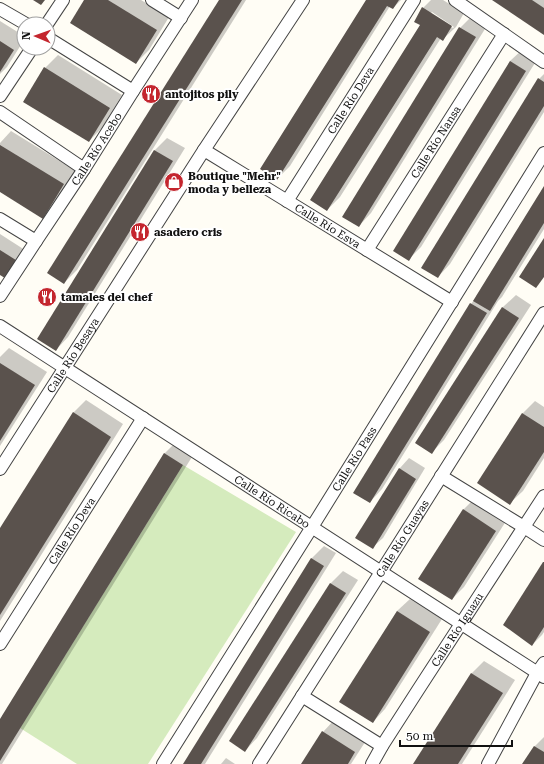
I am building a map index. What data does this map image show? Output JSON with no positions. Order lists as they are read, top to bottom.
{
  "streets": {
    "street": [
      "Calle Río Deva",
      "Calle Río Nansa",
      "Calle Río Acebo",
      "Calle Río Esva",
      "Calle Río Besaya",
      "Calle Río Pass",
      "Calle Río Ricabo",
      "Calle Río Guayas",
      "Calle Río Iguazu"
    ]
  },
  "crossings": [
    ["Calle Río Deva", "Calle Río Esva"],
    ["Calle Río Deva", "Calle Río Ricabo"],
    ["Calle Río Nansa", "Calle Río Esva"],
    ["Calle Río Esva", "Calle Río Besaya"],
    ["Calle Río Esva", "Calle Río Pass"],
    ["Calle Río Besaya", "Calle Río Ricabo"],
    ["Calle Río Pass", "Calle Río Ricabo"],
    ["Calle Río Ricabo", "Calle Río Guayas"],
    ["Calle Río Ricabo", "Calle Río Iguazu"]
  ],
  "places": {
    "restaurant": ["antojitos pily", "asadero cris", "tamales del chef"],
    "shop": ["Boutique \"Mehr\" moda y belleza"]
  },
  "scale_bar": "50 m",
  "north": "left"
}
